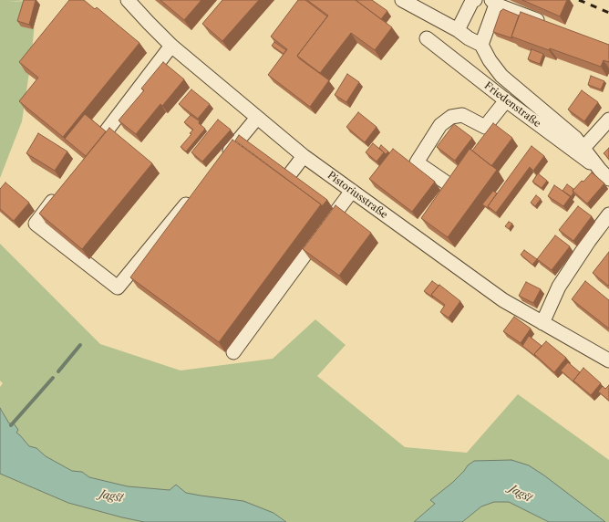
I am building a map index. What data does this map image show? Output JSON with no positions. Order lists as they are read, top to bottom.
{
  "streets": {
    "street": ["Friedenstraße", "Pistoriusstraße"]
  },
  "water": ["Jagst"]
}
